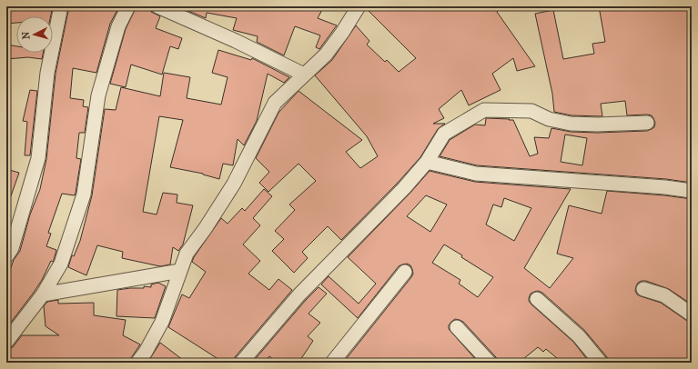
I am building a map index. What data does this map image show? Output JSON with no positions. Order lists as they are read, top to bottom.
{
  "north": "left"
}
